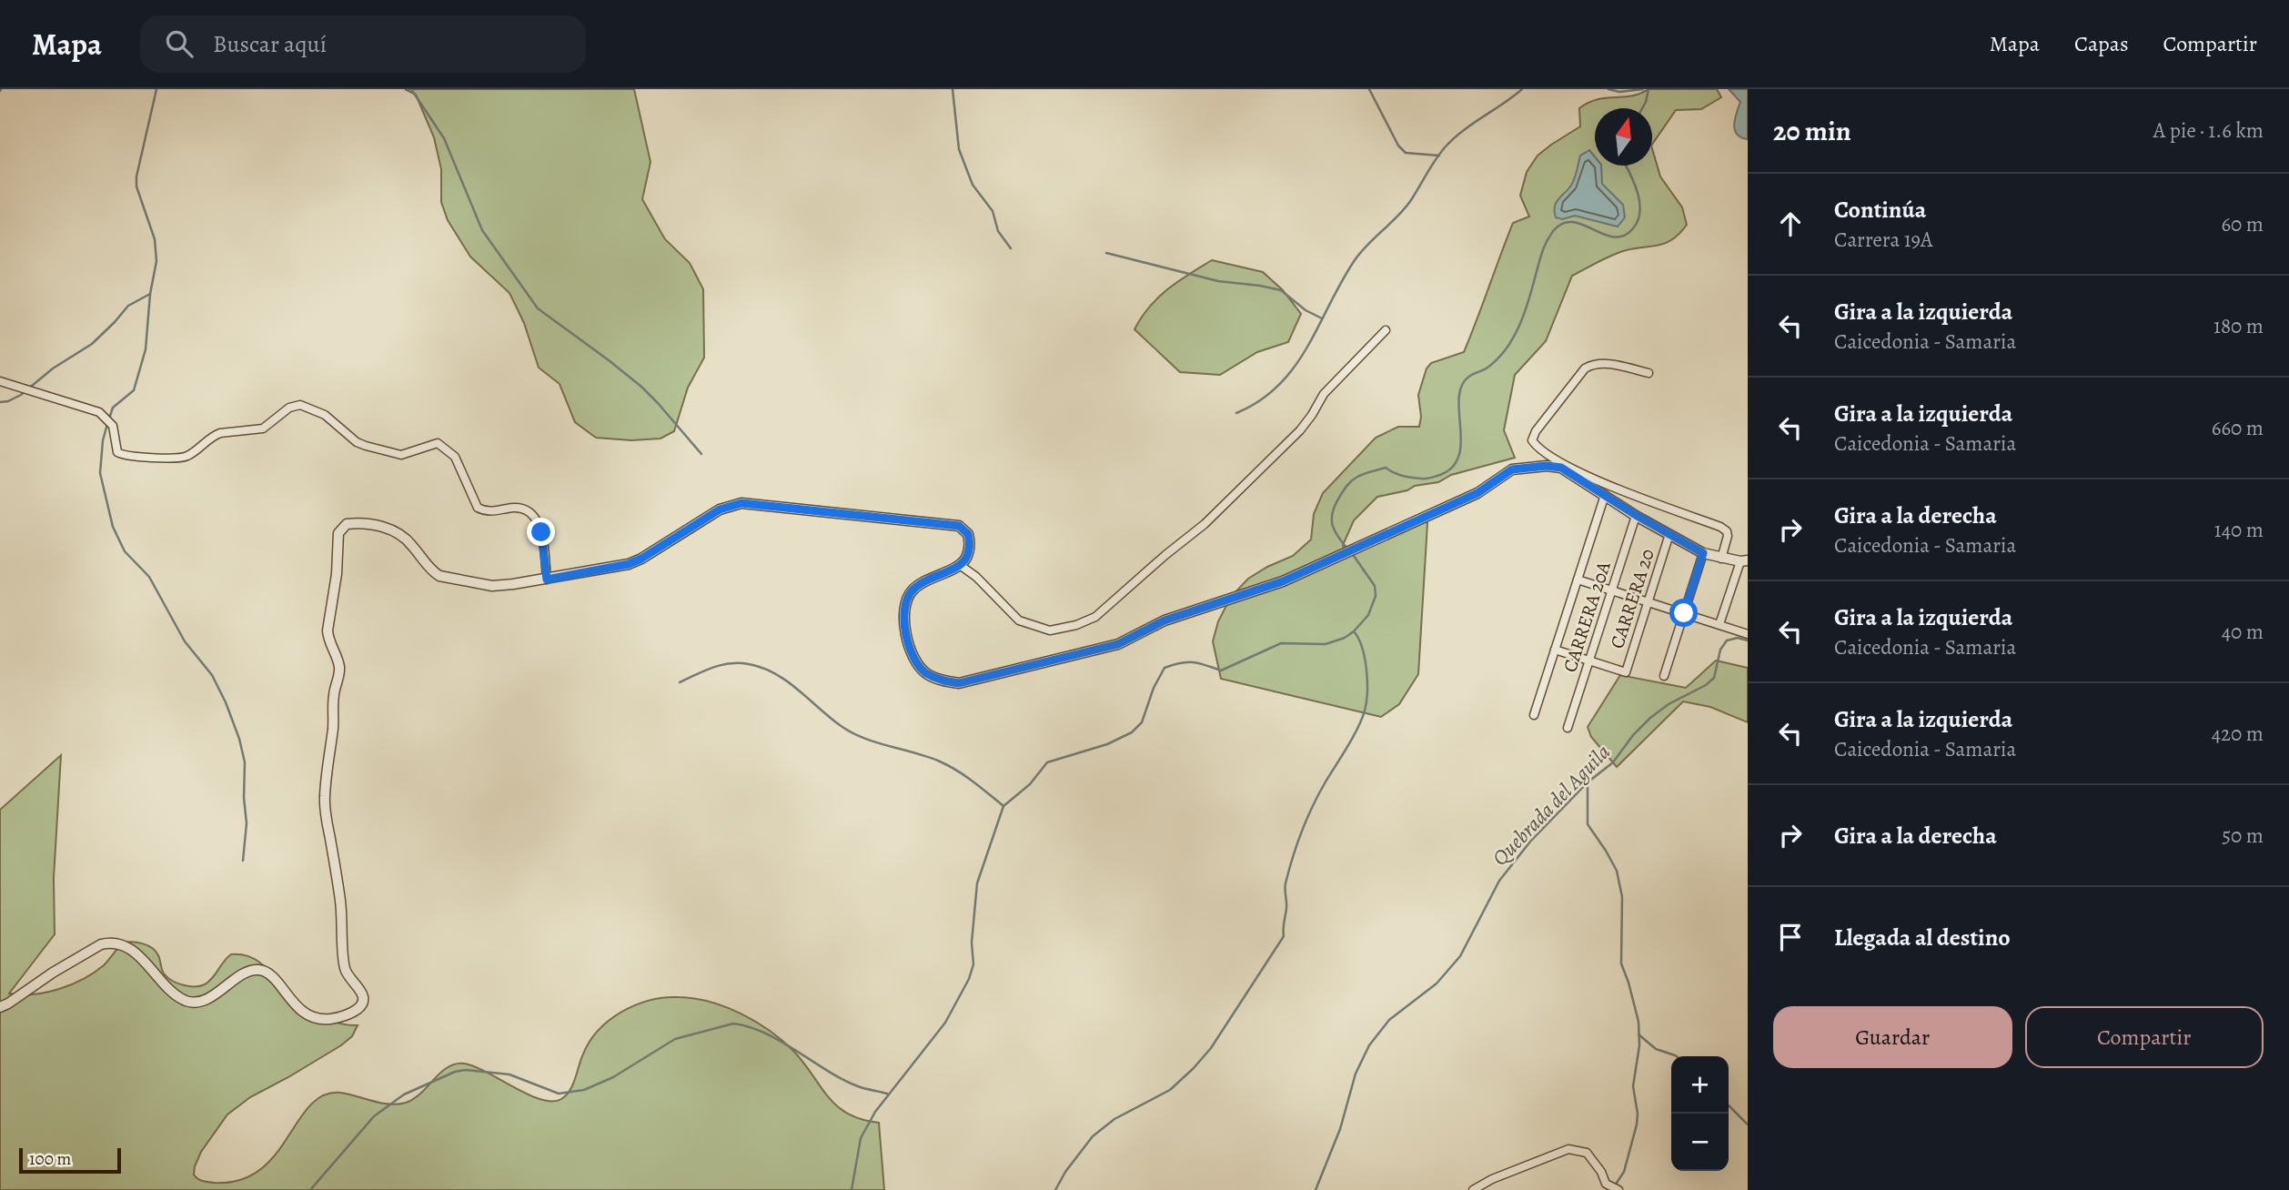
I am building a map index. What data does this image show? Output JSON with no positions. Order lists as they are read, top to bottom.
{
  "streets": {
    "street": ["CARRERA 20", "CARRERA 20A"]
  },
  "crossings": [
    ["CARRERA 20", "CARRERA 20A"]
  ],
  "water": ["Quebrada del Aguila"],
  "scale_bar": "100 m",
  "north": "top",
  "page": {
    "header": "Mapa",
    "search": "Buscar aquí",
    "nav": ["Mapa", "Capas", "Compartir"],
    "heading": ["20 min", "A pie · 1.6 km"],
    "list": [
      ["Continúa", "Carrera 19A", "60 m"],
      ["Gira a la izquierda", "Caicedonia - Samaria", "180 m"],
      ["Gira a la izquierda", "Caicedonia - Samaria", "660 m"],
      ["Gira a la derecha", "Caicedonia - Samaria", "140 m"],
      ["Gira a la izquierda", "Caicedonia - Samaria", "40 m"],
      ["Gira a la izquierda", "Caicedonia - Samaria", "420 m"],
      ["Gira a la derecha", "50 m"],
      "Llegada al destino"
    ],
    "buttons": ["Guardar", "Compartir"],
    "map_buttons": ["+", "−"],
    "scale": "100 m"
  }
}
